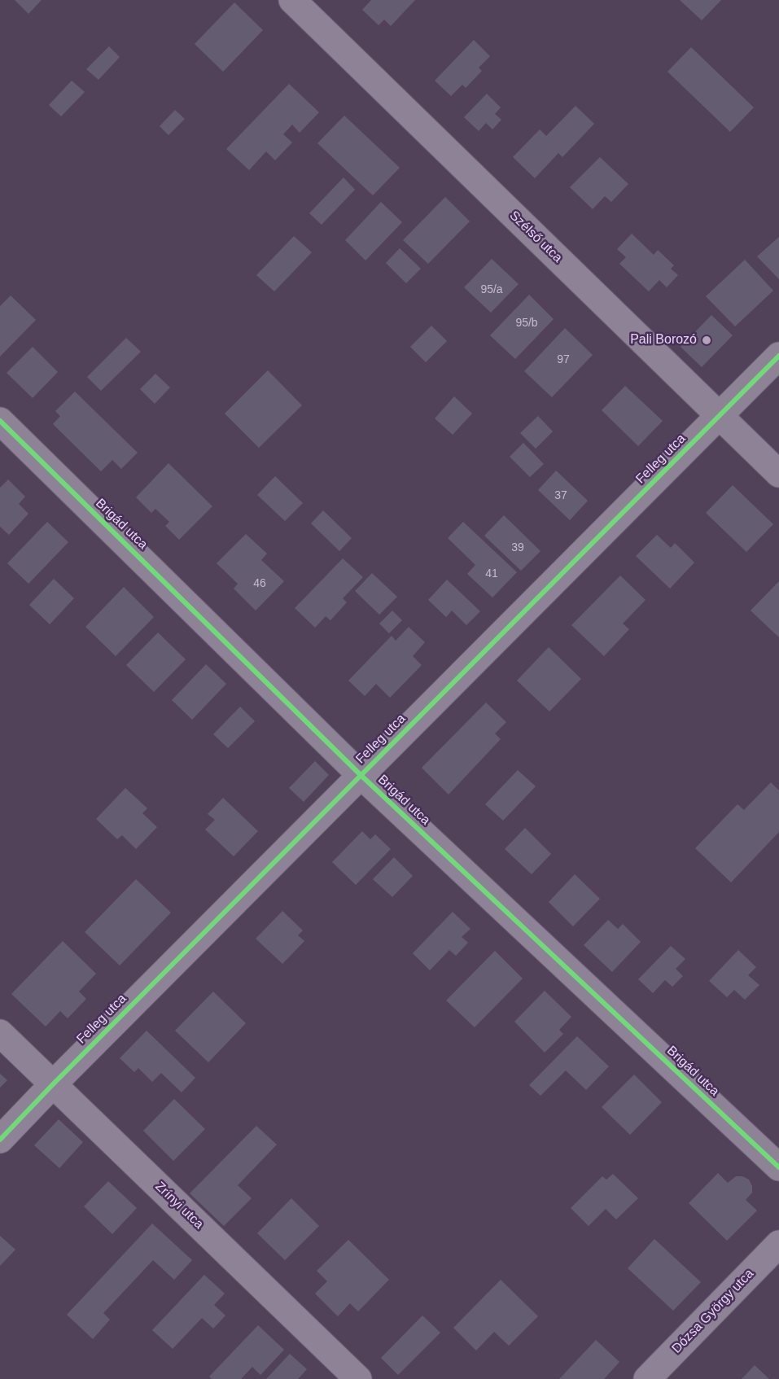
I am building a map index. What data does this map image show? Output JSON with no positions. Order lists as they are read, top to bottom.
{
  "streets": {
    "street": [
      "Szélső utca",
      "Felleg utca",
      "Brigád utca",
      "Zrínyi utca",
      "Dózsa György utca"
    ]
  },
  "crossings": [
    ["Szélső utca", "Felleg utca"],
    ["Felleg utca", "Brigád utca"],
    ["Felleg utca", "Zrínyi utca"]
  ],
  "places": ["Pali Borozó"],
  "house_numbers": [
    "95/a",
    "95/b",
    "97",
    "37",
    "39",
    "41",
    "46"
  ]
}
